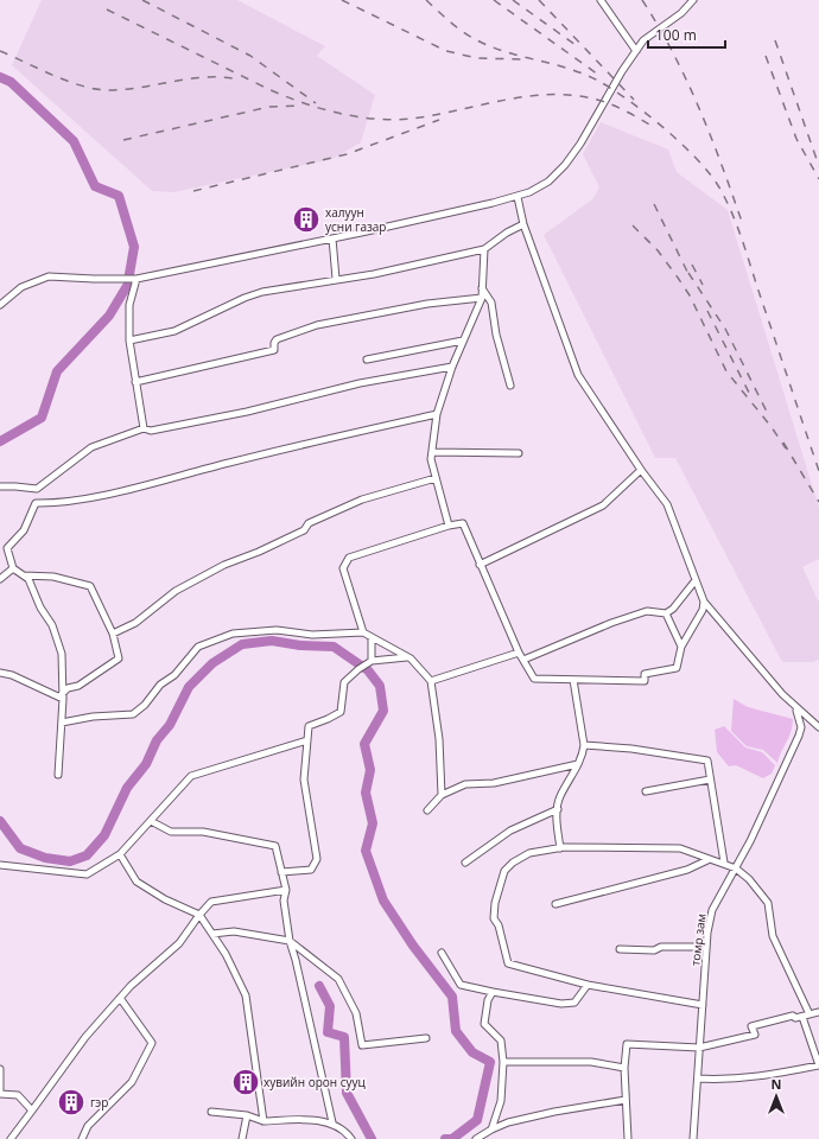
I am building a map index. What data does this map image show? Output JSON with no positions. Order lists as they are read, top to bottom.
{
  "streets": {
    "street": ["томр зам"]
  },
  "places": {
    "building": ["халуун усни газар", "хувийн орон сууц", "гэр"]
  },
  "scale_bar": "100 m",
  "north": "top"
}
